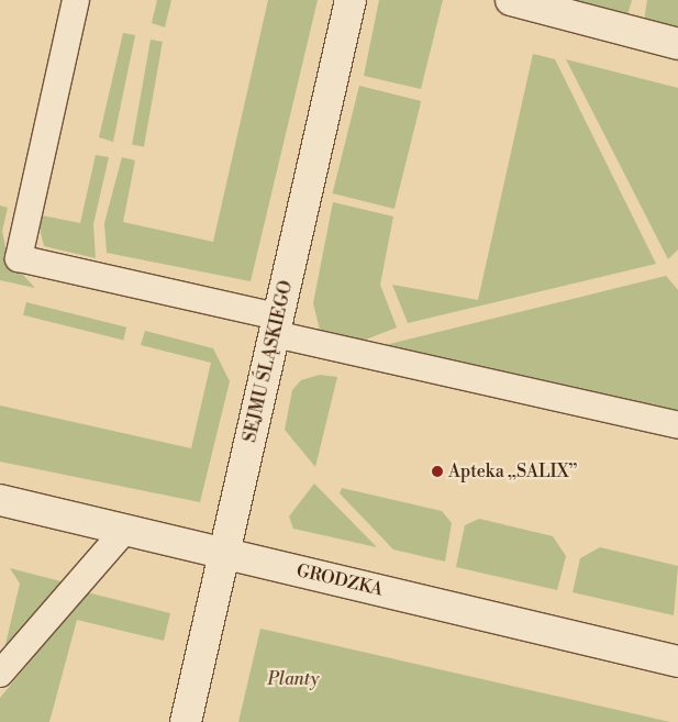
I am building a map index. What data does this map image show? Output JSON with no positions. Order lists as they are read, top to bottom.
{
  "streets": {
    "street": ["SEJMU ŚLĄSKIEGO", "GRODZKA"]
  },
  "crossings": [
    ["SEJMU ŚLĄSKIEGO", "GRODZKA"]
  ],
  "parks": ["Planty"],
  "places": ["Apteka „SALIX”"]
}
